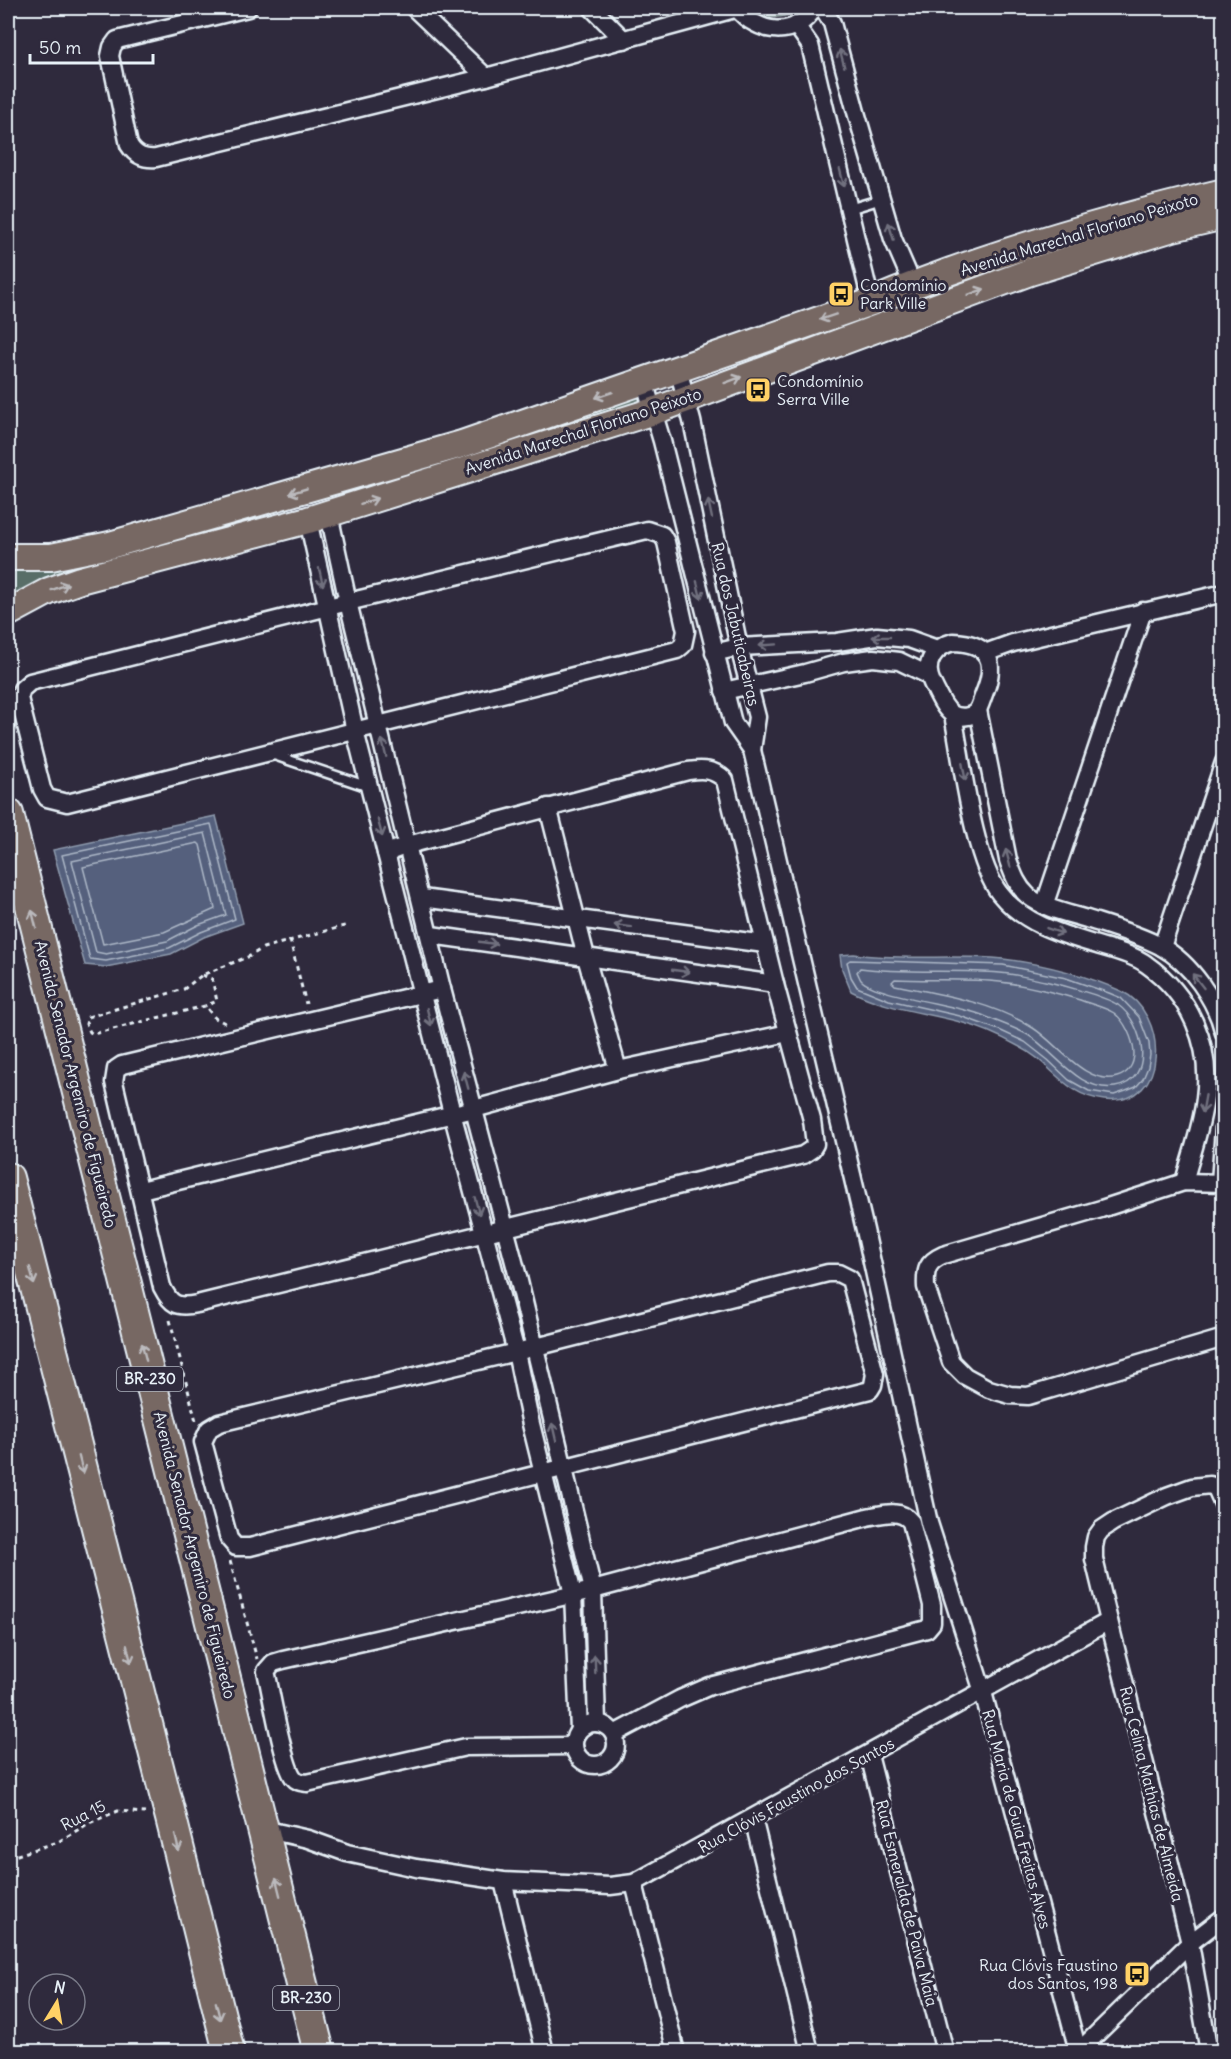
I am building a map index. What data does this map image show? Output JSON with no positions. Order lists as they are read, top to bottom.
{
  "streets": {
    "highway": ["Avenida Senador Argemiro de Figueiredo", "BR-230"],
    "main road": ["Avenida Marechal Floriano Peixoto"],
    "street": [
      "Rua dos Jabuticabeiras",
      "Rua Celina Mathias de Almeida",
      "Rua Clóvis Faustino dos Santos",
      "Rua Maria de Guia Freitas Alves",
      "Rua Esmeralda de Paiva Maia"
    ],
    "path": ["Rua 15"]
  },
  "crossings": [
    ["Avenida Marechal Floriano Peixoto", "Rua dos Jabuticabeiras"],
    ["Rua dos Jabuticabeiras", "Rua Maria de Guia Freitas Alves"],
    ["Rua Celina Mathias de Almeida", "Rua Clóvis Faustino dos Santos"],
    ["Rua Clóvis Faustino dos Santos", "Rua Maria de Guia Freitas Alves"],
    ["Rua Clóvis Faustino dos Santos", "Rua Esmeralda de Paiva Maia"]
  ],
  "places": {
    "bus stop": ["Condomínio Park Ville", "Condomínio Serra Ville", "Rua Clóvis Faustino dos Santos, 198"]
  },
  "scale_bar": "50 m",
  "north": "top"
}
